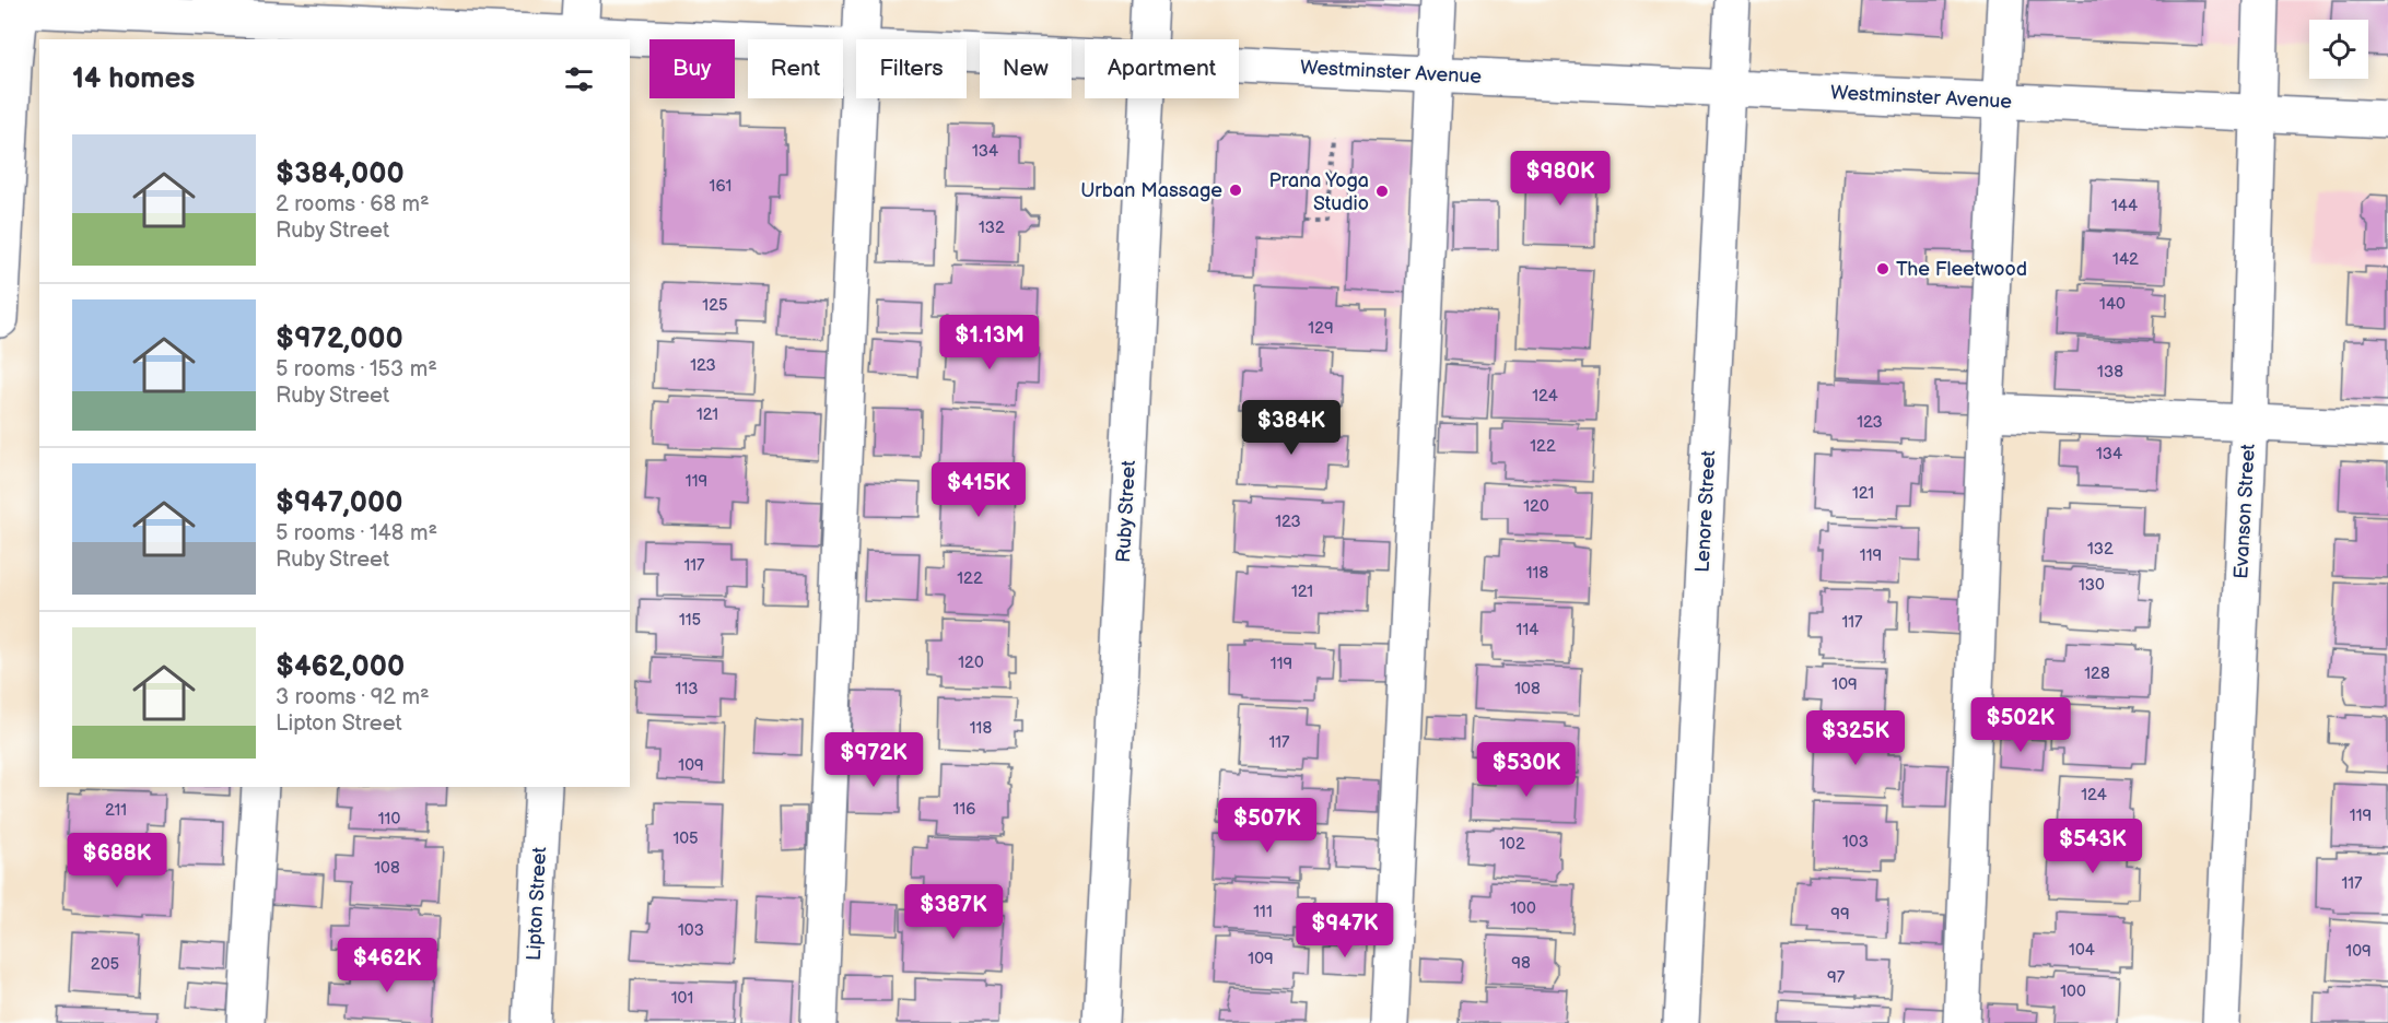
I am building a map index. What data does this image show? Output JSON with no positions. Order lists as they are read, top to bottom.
{
  "streets": {
    "street": [
      "Westminster Avenue",
      "Ruby Street",
      "Lenore Street",
      "Evanson Street",
      "Lipton Street"
    ]
  },
  "crossings": [
    ["Westminster Avenue", "Lenore Street"],
    ["Westminster Avenue", "Evanson Street"]
  ],
  "places": ["Urban Massage", "Prana Yoga Studio", "The Fleetwood"],
  "house_numbers": [
    "134",
    "161",
    "144",
    "132",
    "142",
    "140",
    "125",
    "129",
    "123",
    "138",
    "124",
    "121",
    "123",
    "122",
    "134",
    "119",
    "121",
    "120",
    "123",
    "132",
    "119",
    "117",
    "118",
    "122",
    "130",
    "121",
    "115",
    "117",
    "114",
    "120",
    "119",
    "128",
    "109",
    "113",
    "108",
    "118",
    "117",
    "109",
    "124",
    "116",
    "211",
    "119",
    "110",
    "105",
    "103",
    "102",
    "108",
    "117",
    "100",
    "111",
    "99",
    "103",
    "104",
    "109",
    "109",
    "98",
    "205",
    "97",
    "100",
    "101"
  ],
  "page": {
    "chip": [
      "Buy",
      "Rent",
      "Filters",
      "New",
      "Apartment"
    ],
    "heading": "14 homes",
    "list": [
      {
        "name": "$384,000",
        "note": "2 rooms · 68 m² · Ruby Street"
      },
      {
        "name": "$972,000",
        "note": "5 rooms · 153 m² · Ruby Street"
      },
      {
        "name": "$947,000",
        "note": "5 rooms · 148 m² · Ruby Street"
      },
      {
        "name": "$462,000",
        "note": "3 rooms · 92 m² · Lipton Street"
      }
    ],
    "price": [
      "$980K",
      "$1.13M",
      "$384K",
      "$415K",
      "$502K",
      "$325K",
      "$972K",
      "$530K",
      "$507K",
      "$543K",
      "$688K",
      "$387K",
      "$947K",
      "$462K"
    ]
  }
}
